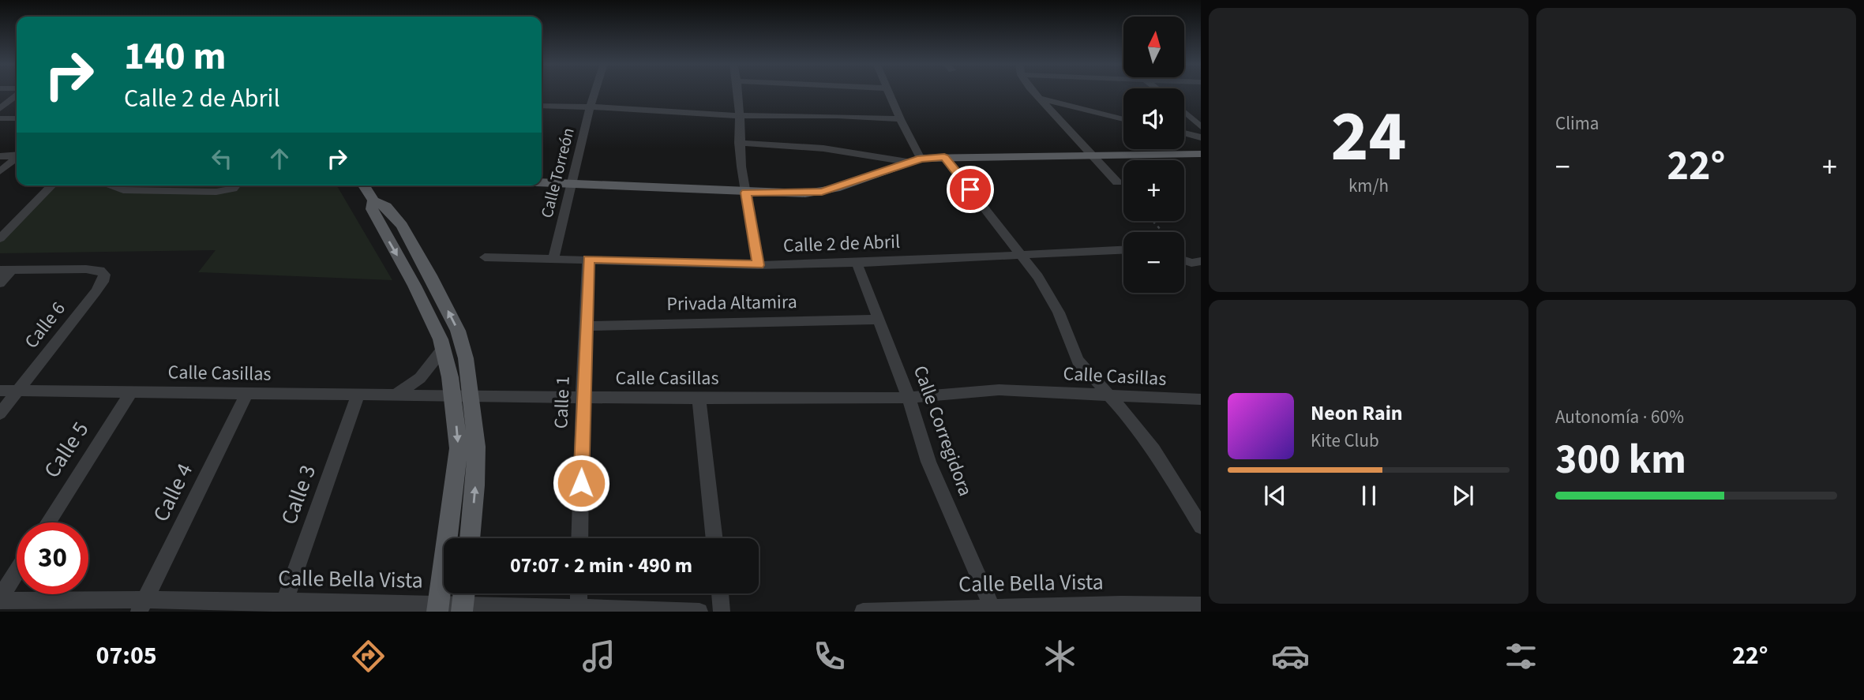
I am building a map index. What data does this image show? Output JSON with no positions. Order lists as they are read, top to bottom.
{
  "streets": {
    "street": [
      "Calle Torreón",
      "Calle 2 de Abril",
      "Privada Altamira",
      "Calle 6",
      "Calle Casillas",
      "Calle 1",
      "Calle Corregidora",
      "Calle 5",
      "Calle 4",
      "Calle 3",
      "Calle Bella Vista"
    ]
  },
  "crossings": [
    ["Calle Torreón", "Calle 2 de Abril"],
    ["Calle 2 de Abril", "Calle 1"],
    ["Calle 2 de Abril", "Calle Corregidora"],
    ["Privada Altamira", "Calle 1"],
    ["Privada Altamira", "Calle Corregidora"],
    ["Calle 6", "Calle Casillas"],
    ["Calle Casillas", "Calle 1"],
    ["Calle Casillas", "Calle Corregidora"],
    ["Calle Casillas", "Calle 5"],
    ["Calle Casillas", "Calle 4"],
    ["Calle Casillas", "Calle 3"],
    ["Calle Corregidora", "Calle Bella Vista"],
    ["Calle 4", "Calle Bella Vista"],
    ["Calle 3", "Calle Bella Vista"]
  ],
  "north": "top",
  "page": {
    "tile": [
      ["24", "km/h"],
      "Clima",
      ["Autonomía · 60%", "300 km"]
    ],
    "map_buttons": ["+", "−"],
    "turn": ["140 m", "Calle 2 de Abril"],
    "heat": ["−", "22°", "+"],
    "song": ["Neon Rain", "Kite Club"],
    "limit": "30",
    "trip": "07:07 · 2 min · 490 m",
    "tabs": ["07:05", "22°"]
  }
}
